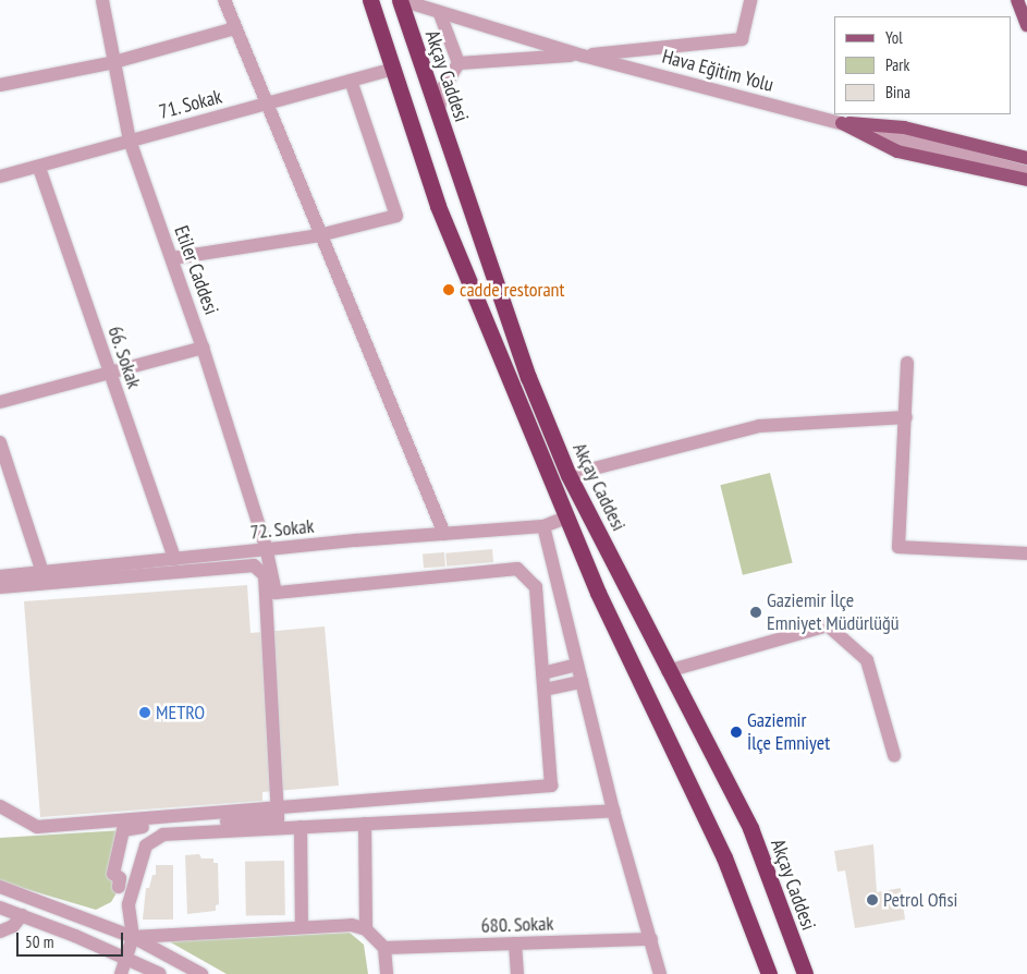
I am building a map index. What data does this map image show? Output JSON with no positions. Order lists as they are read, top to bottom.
{
  "streets": {
    "highway": ["Akçay Caddesi"],
    "street": [
      "Hava Eğitim Yolu",
      "71. Sokak",
      "Etiler Caddesi",
      "66. Sokak",
      "72. Sokak",
      "680. Sokak"
    ]
  },
  "crossings": [
    ["Hava Eğitim Yolu", "Akçay Caddesi"],
    ["Akçay Caddesi", "71. Sokak"],
    ["Akçay Caddesi", "72. Sokak"],
    ["71. Sokak", "Etiler Caddesi"],
    ["71. Sokak", "66. Sokak"],
    ["Etiler Caddesi", "72. Sokak"],
    ["66. Sokak", "72. Sokak"]
  ],
  "places": [
    "cadde restorant",
    "Gaziemir İlçe Emniyet Müdürlüğü",
    "METRO",
    "Gaziemir İlçe Emniyet",
    "Petrol Ofisi"
  ],
  "legend": ["Yol", "Park", "Bina"],
  "scale_bar": "50 m"
}
